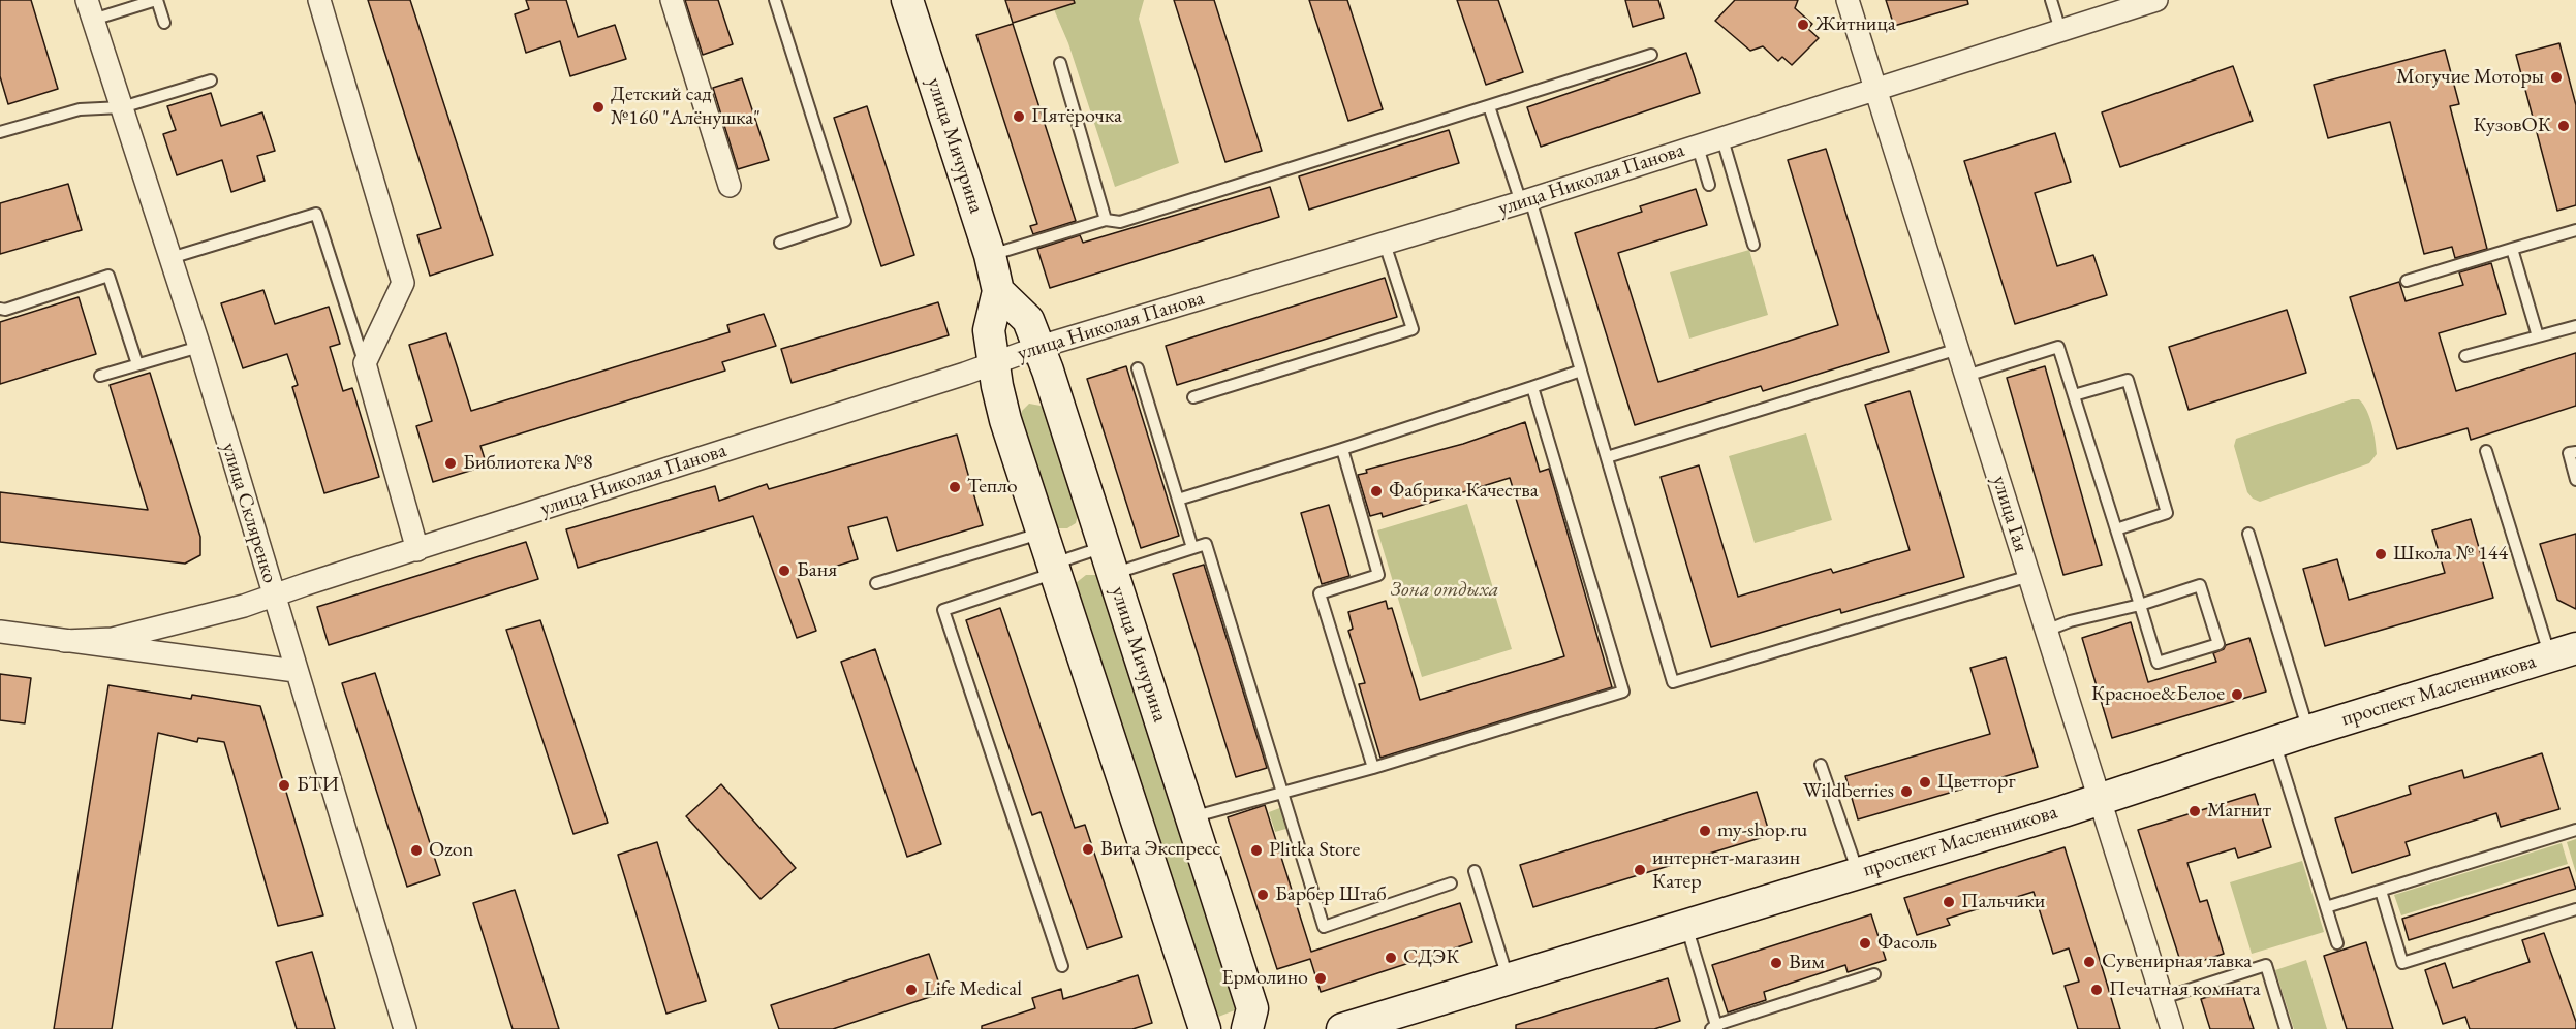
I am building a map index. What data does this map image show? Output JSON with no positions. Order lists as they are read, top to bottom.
{
  "streets": {
    "main road": ["улица Мичурина", "проспект Масленникова"],
    "street": ["улица Николая Панова", "улица Скляренко", "улица Гая"]
  },
  "crossings": [
    ["улица Мичурина", "улица Николая Панова"],
    ["улица Николая Панова", "улица Скляренко"],
    ["улица Николая Панова", "улица Гая"],
    ["улица Гая", "проспект Масленникова"]
  ],
  "parks": ["Зона отдыха"],
  "places": [
    "Житница",
    "Могучие Моторы",
    "Детский сад №160 \"Алёнушка\"",
    "Пятёрочка",
    "КузовОК",
    "Библиотека №8",
    "Тепло",
    "Фабрика Качества",
    "Школа № 144",
    "Баня",
    "Красное&Белое",
    "Цветторг",
    "БТИ",
    "Wildberries",
    "Магнит",
    "my-shop.ru",
    "Вита Экспресс",
    "Ozon",
    "Plitka Store",
    "интернет-магазин Катер",
    "Барбер Штаб",
    "Пальчики",
    "Фасоль",
    "СДЭК",
    "Сувенирная лавка",
    "Вим",
    "Ермолино",
    "Life Medical",
    "Печатная комната"
  ]
}
